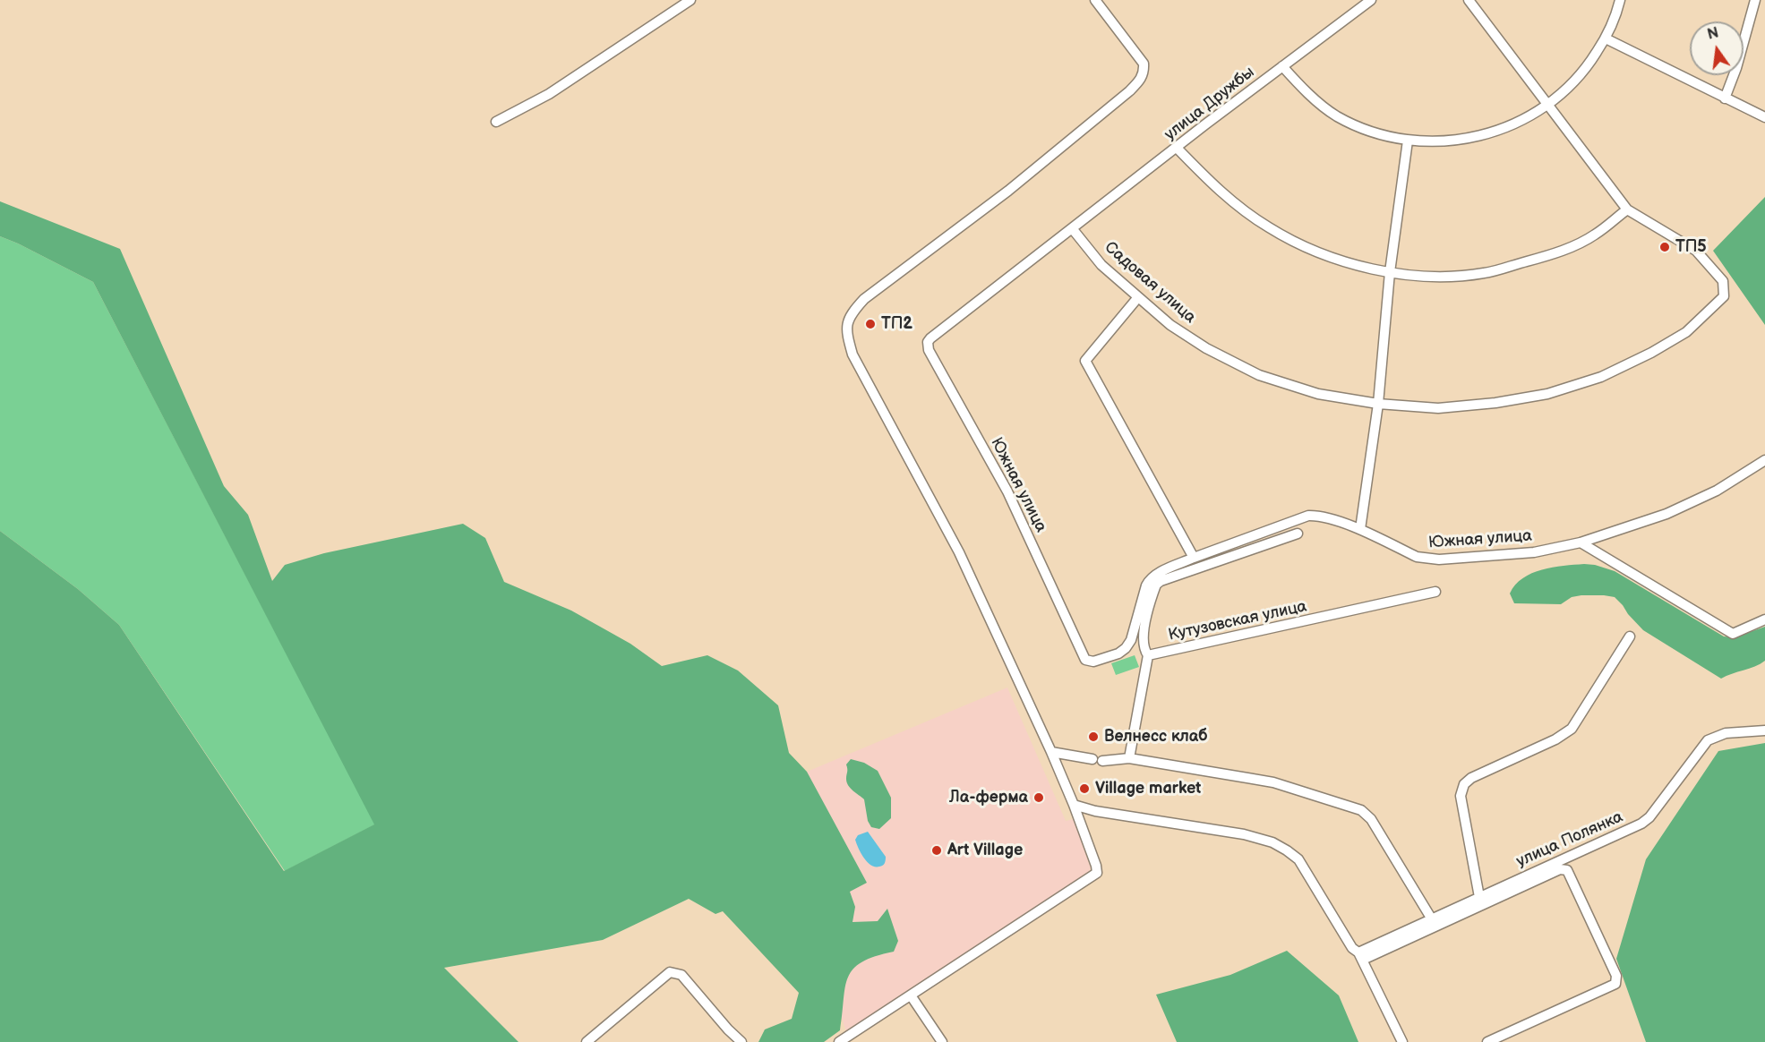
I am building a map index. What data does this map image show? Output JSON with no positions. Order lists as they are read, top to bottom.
{
  "streets": {
    "street": [
      "улица Дружбы",
      "Садовая улица",
      "Южная улица",
      "Кутузовская улица",
      "улица Полянка"
    ]
  },
  "crossings": [
    ["улица Дружбы", "Садовая улица"],
    ["улица Дружбы", "Южная улица"],
    ["Садовая улица", "Южная улица"]
  ],
  "places": [
    "ТП5",
    "ТП2",
    "Велнесс клаб",
    "Village market",
    "Ла-ферма",
    "Art Village"
  ],
  "north": "top"
}
